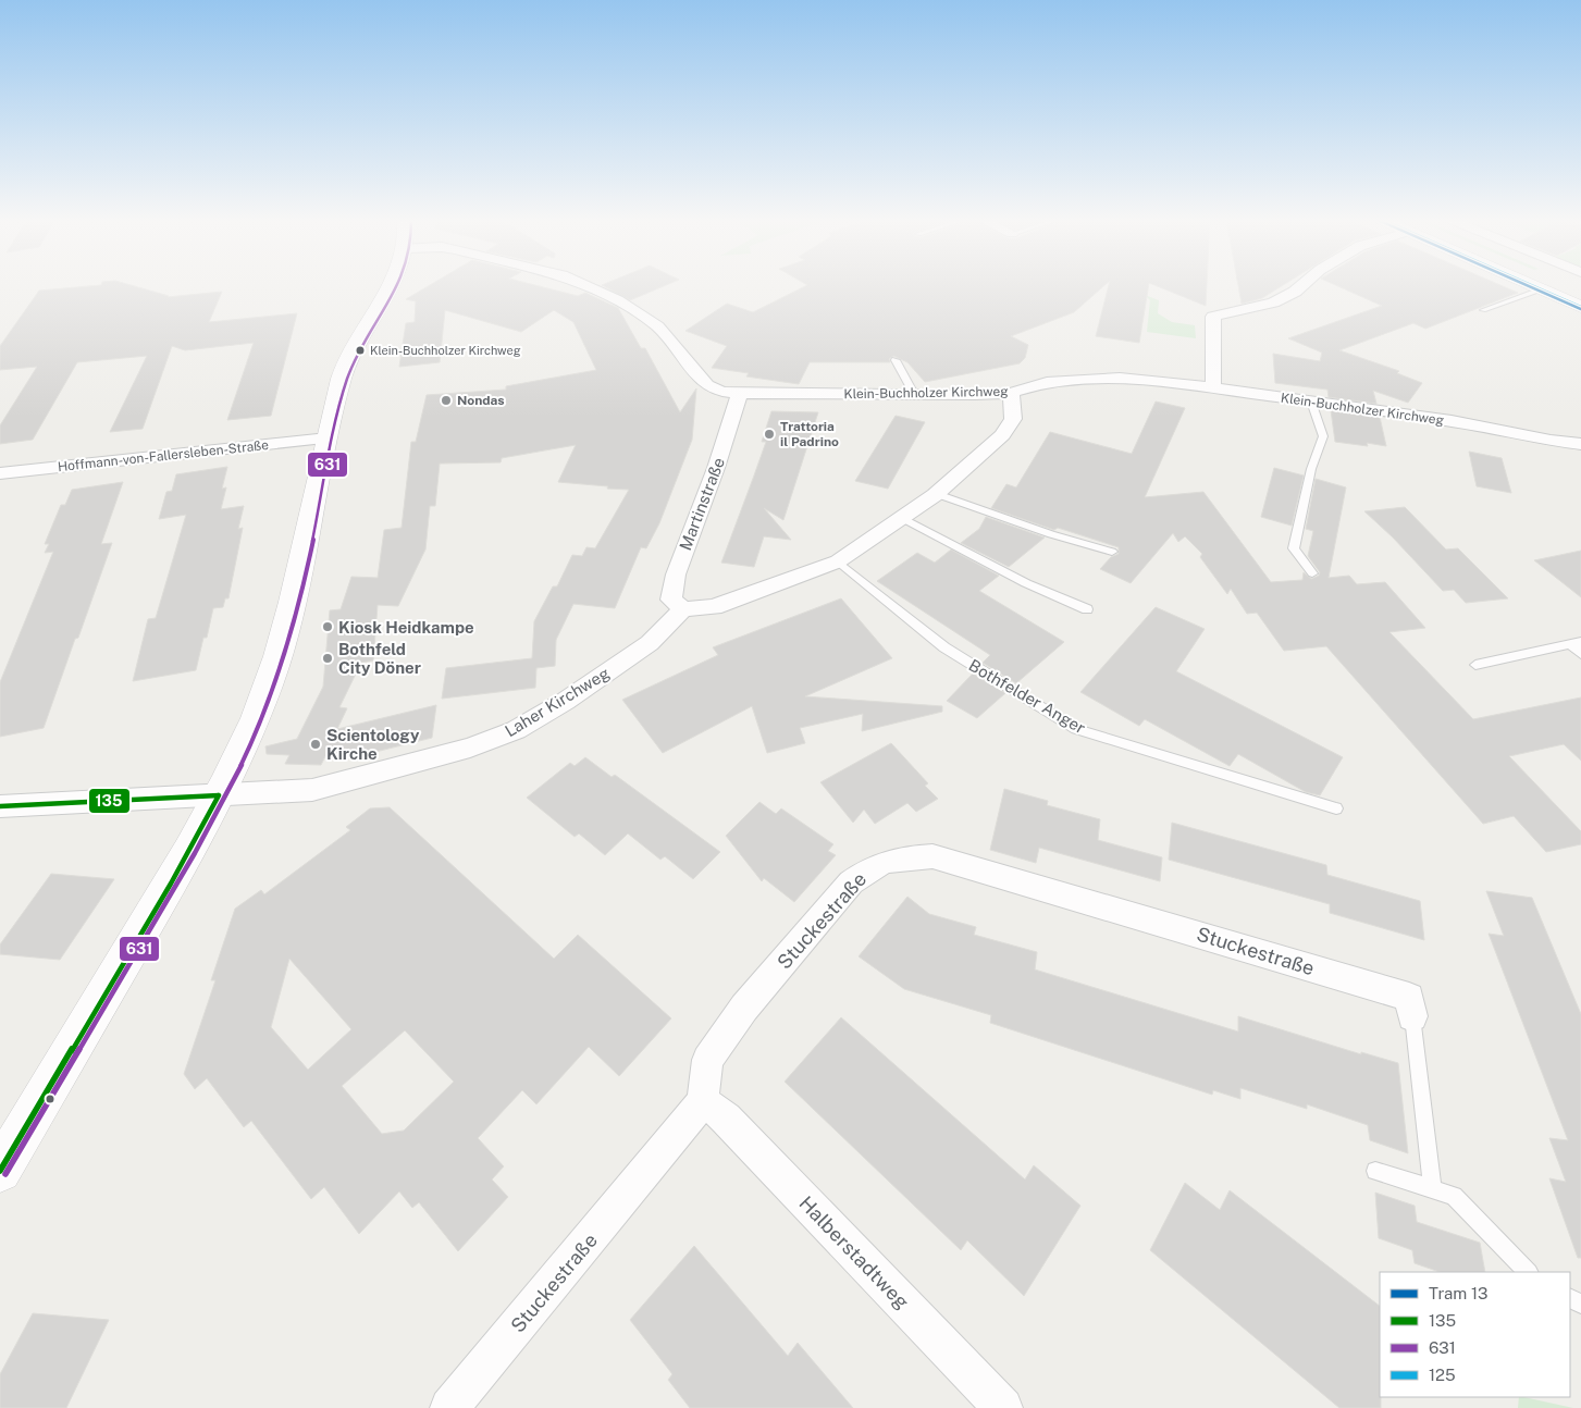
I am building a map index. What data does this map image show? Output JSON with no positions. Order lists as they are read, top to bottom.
{
  "streets": {
    "street": [
      "Klein-Buchholzer Kirchweg",
      "Hoffmann-von-Fallersleben-Straße",
      "Martinstraße",
      "Laher Kirchweg",
      "Stuckestraße",
      "Halberstadtweg"
    ],
    "lane": ["Bothfelder Anger"]
  },
  "crossings": [
    ["Klein-Buchholzer Kirchweg", "Martinstraße"],
    ["Martinstraße", "Laher Kirchweg"],
    ["Stuckestraße", "Halberstadtweg"]
  ],
  "places": [
    "Klein-Buchholzer Kirchweg",
    "Nondas",
    "Trattoria il Padrino",
    "Kiosk Heidkampe",
    "Bothfeld City Döner",
    "Scientology Kirche"
  ],
  "lines": [
    "tram line 13",
    "transit line 631",
    "transit line 125",
    "transit line 135"
  ],
  "legend": [
    "Tram 13",
    "135",
    "631",
    "125"
  ]
}
